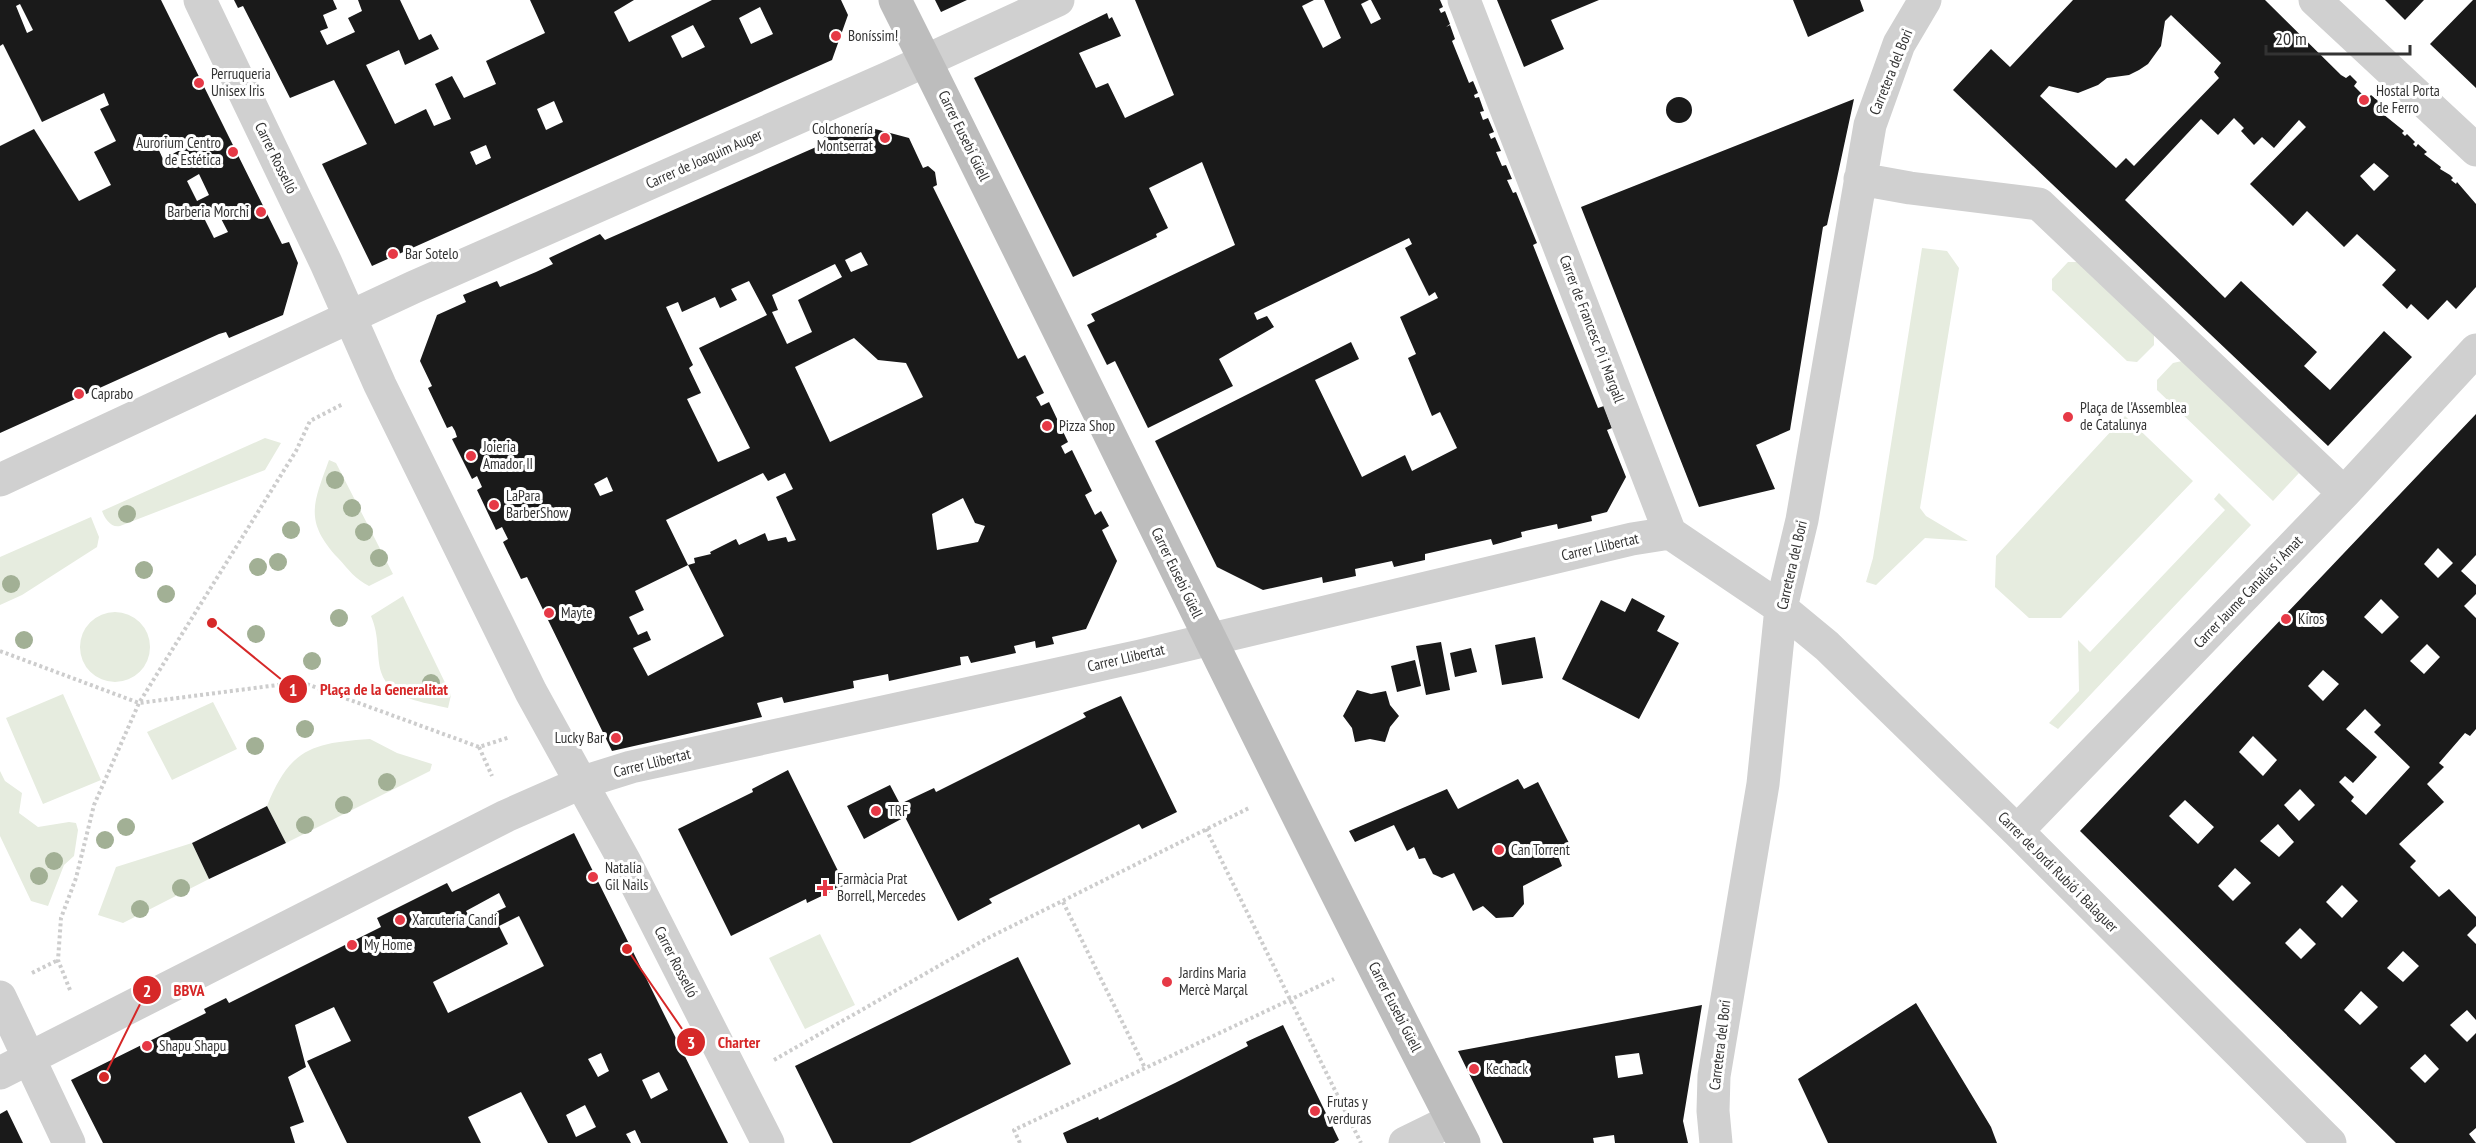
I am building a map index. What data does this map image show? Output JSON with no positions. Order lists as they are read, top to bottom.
{
  "streets": {
    "street": [
      "Carretera del Bori",
      "Carrer Eusebi Güell",
      "Carrer Rosselló",
      "Carrer de Joaquim Auger",
      "Carrer de Francesc Pi i Margall",
      "Carrer Llibertat",
      "Carrer Jaume Canalias i Amat",
      "Carrer de Jordi Rubió i Balaguer"
    ]
  },
  "crossings": [
    ["Carretera del Bori", "Carrer de Jordi Rubió i Balaguer"],
    ["Carrer Eusebi Güell", "Carrer de Joaquim Auger"],
    ["Carrer Eusebi Güell", "Carrer Llibertat"],
    ["Carrer Rosselló", "Carrer de Joaquim Auger"],
    ["Carrer Rosselló", "Carrer Llibertat"],
    ["Carrer de Francesc Pi i Margall", "Carrer Llibertat"],
    ["Carrer Jaume Canalias i Amat", "Carrer de Jordi Rubió i Balaguer"]
  ],
  "places": {
    "other": [
      "Boníssim!",
      "Perruqueria Unisex Iris",
      "Hostal Porta de Ferro",
      "Colchonería Montserrat",
      "Aurorium Centro de Estética",
      "Barberia Morchi",
      "Bar Sotelo",
      "Caprabo",
      "Plaça de l'Assemblea de Catalunya",
      "Pizza Shop",
      "Joieria Amador II",
      "LaPara BarberShow",
      "Mayte",
      "Kiros",
      "Plaça de la Generalitat",
      "Lucky Bar",
      "TRF",
      "Can Torrent",
      "Natalia Gil Nails",
      "Xarcutería Candi",
      "My Home",
      "Charter",
      "Jardins Maria Mercè Marçal",
      "Shapu Shapu",
      "Kechack",
      "BBVA",
      "Frutas y verduras"
    ],
    "health": ["Farmàcia Prat Borrell, Mercedes"]
  },
  "scale_bar": "20 m"
}
